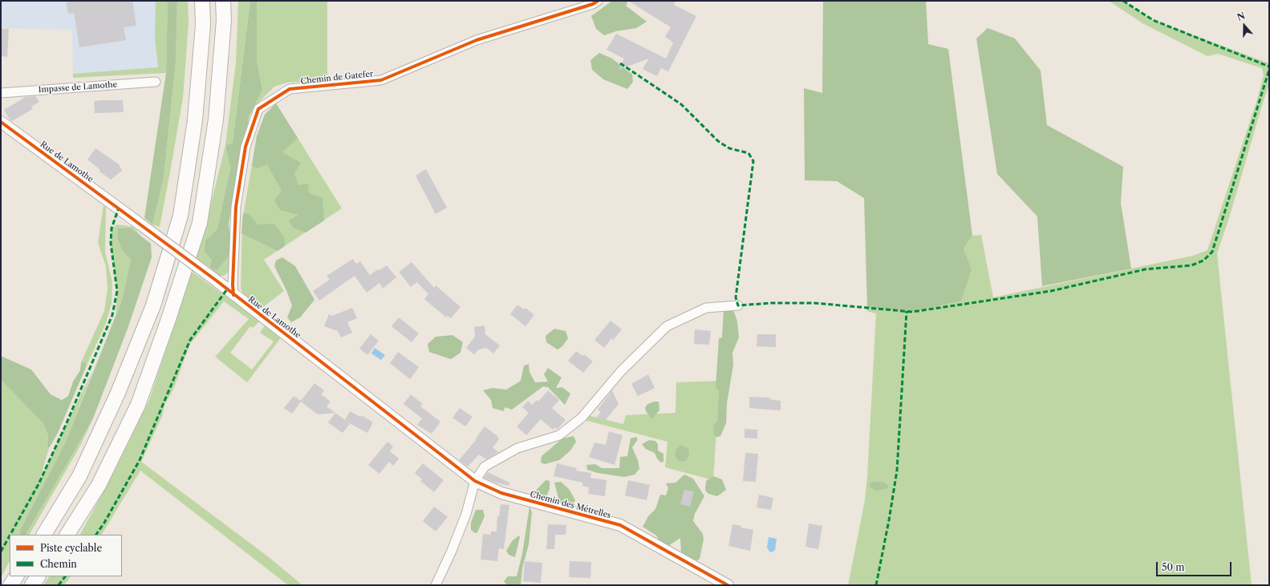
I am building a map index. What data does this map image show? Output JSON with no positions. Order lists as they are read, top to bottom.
{
  "streets": {
    "street": [
      "Chemin de Gatefer",
      "Impasse de Lamothe",
      "Rue de Lamothe",
      "Chemin des Métrelles"
    ]
  },
  "crossings": [
    ["Chemin de Gatefer", "Rue de Lamothe"],
    ["Rue de Lamothe", "Chemin des Métrelles"]
  ],
  "legend": ["Piste cyclable", "Chemin"],
  "scale_bar": "50 m",
  "north": "top"
}
